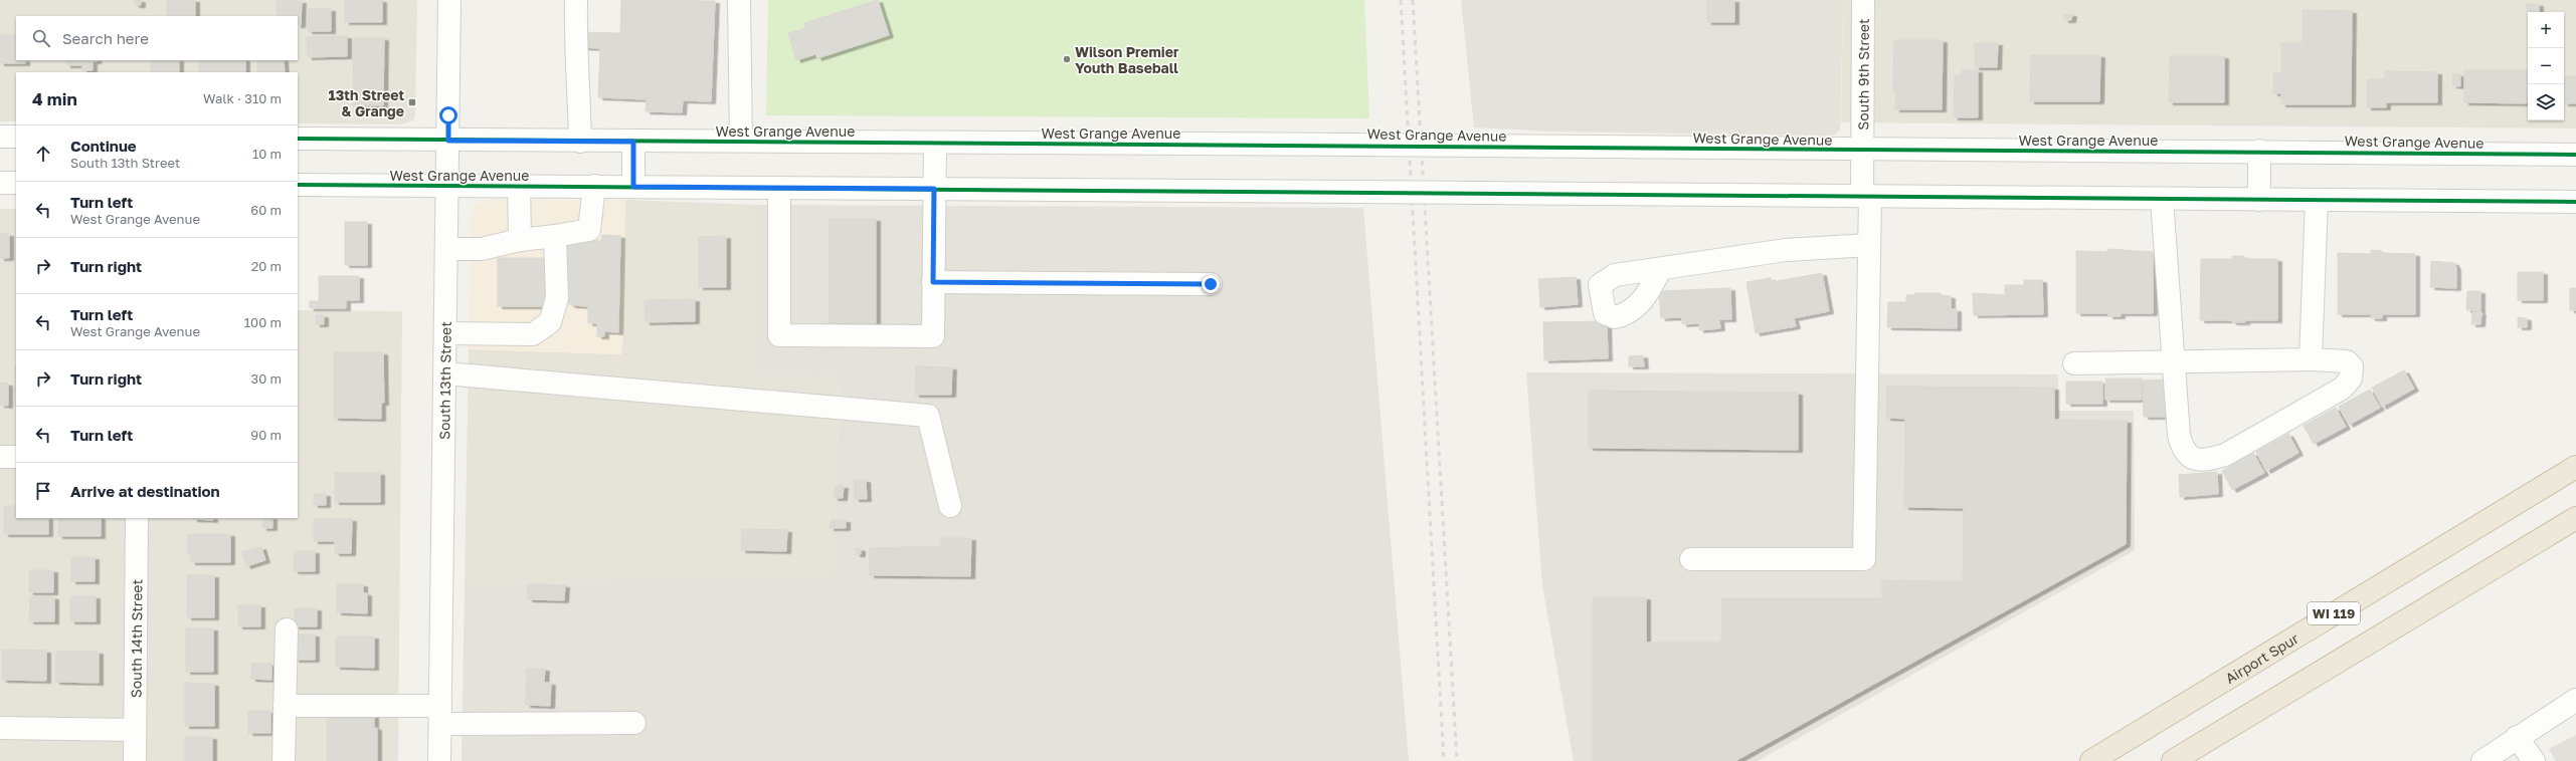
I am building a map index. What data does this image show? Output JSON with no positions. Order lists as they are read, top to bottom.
{
  "streets": {
    "highway": ["WI 119", "Airport Spur"],
    "street": [
      "South 9th Street",
      "West Grange Avenue",
      "South 13th Street",
      "South 14th Street"
    ]
  },
  "crossings": [
    ["South 9th Street", "West Grange Avenue"],
    ["West Grange Avenue", "South 13th Street"]
  ],
  "places": {
    "other": ["Wilson Premier Youth Baseball"],
    "transit": ["13th Street & Grange"]
  },
  "page": {
    "map_buttons": ["+", "−"],
    "search": "Search here",
    "heading": ["4 min", "Walk · 310 m"],
    "list": [
      ["Continue", "South 13th Street", "10 m"],
      ["Turn left", "West Grange Avenue", "60 m"],
      ["Turn right", "20 m"],
      ["Turn left", "West Grange Avenue", "100 m"],
      ["Turn right", "30 m"],
      ["Turn left", "90 m"],
      "Arrive at destination"
    ]
  }
}
